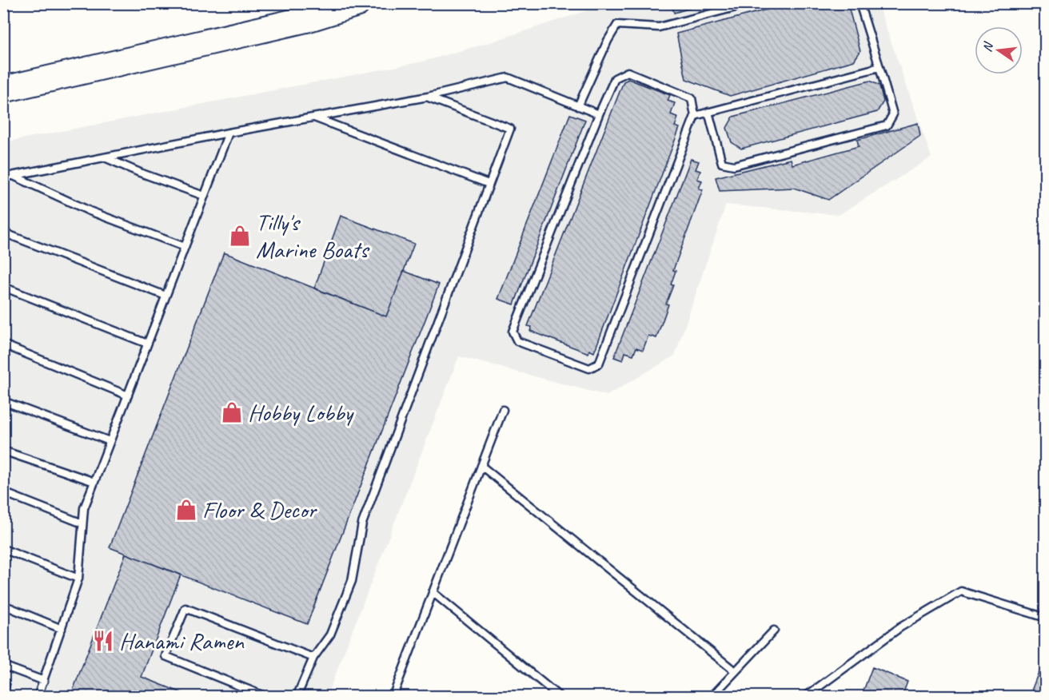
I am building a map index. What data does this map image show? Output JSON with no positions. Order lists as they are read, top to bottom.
{
  "places": {
    "shop": ["Tilly's Marine Boats", "Hobby Lobby", "Floor & Decor"],
    "restaurant": ["Hanami Ramen"]
  },
  "north": "left"
}
